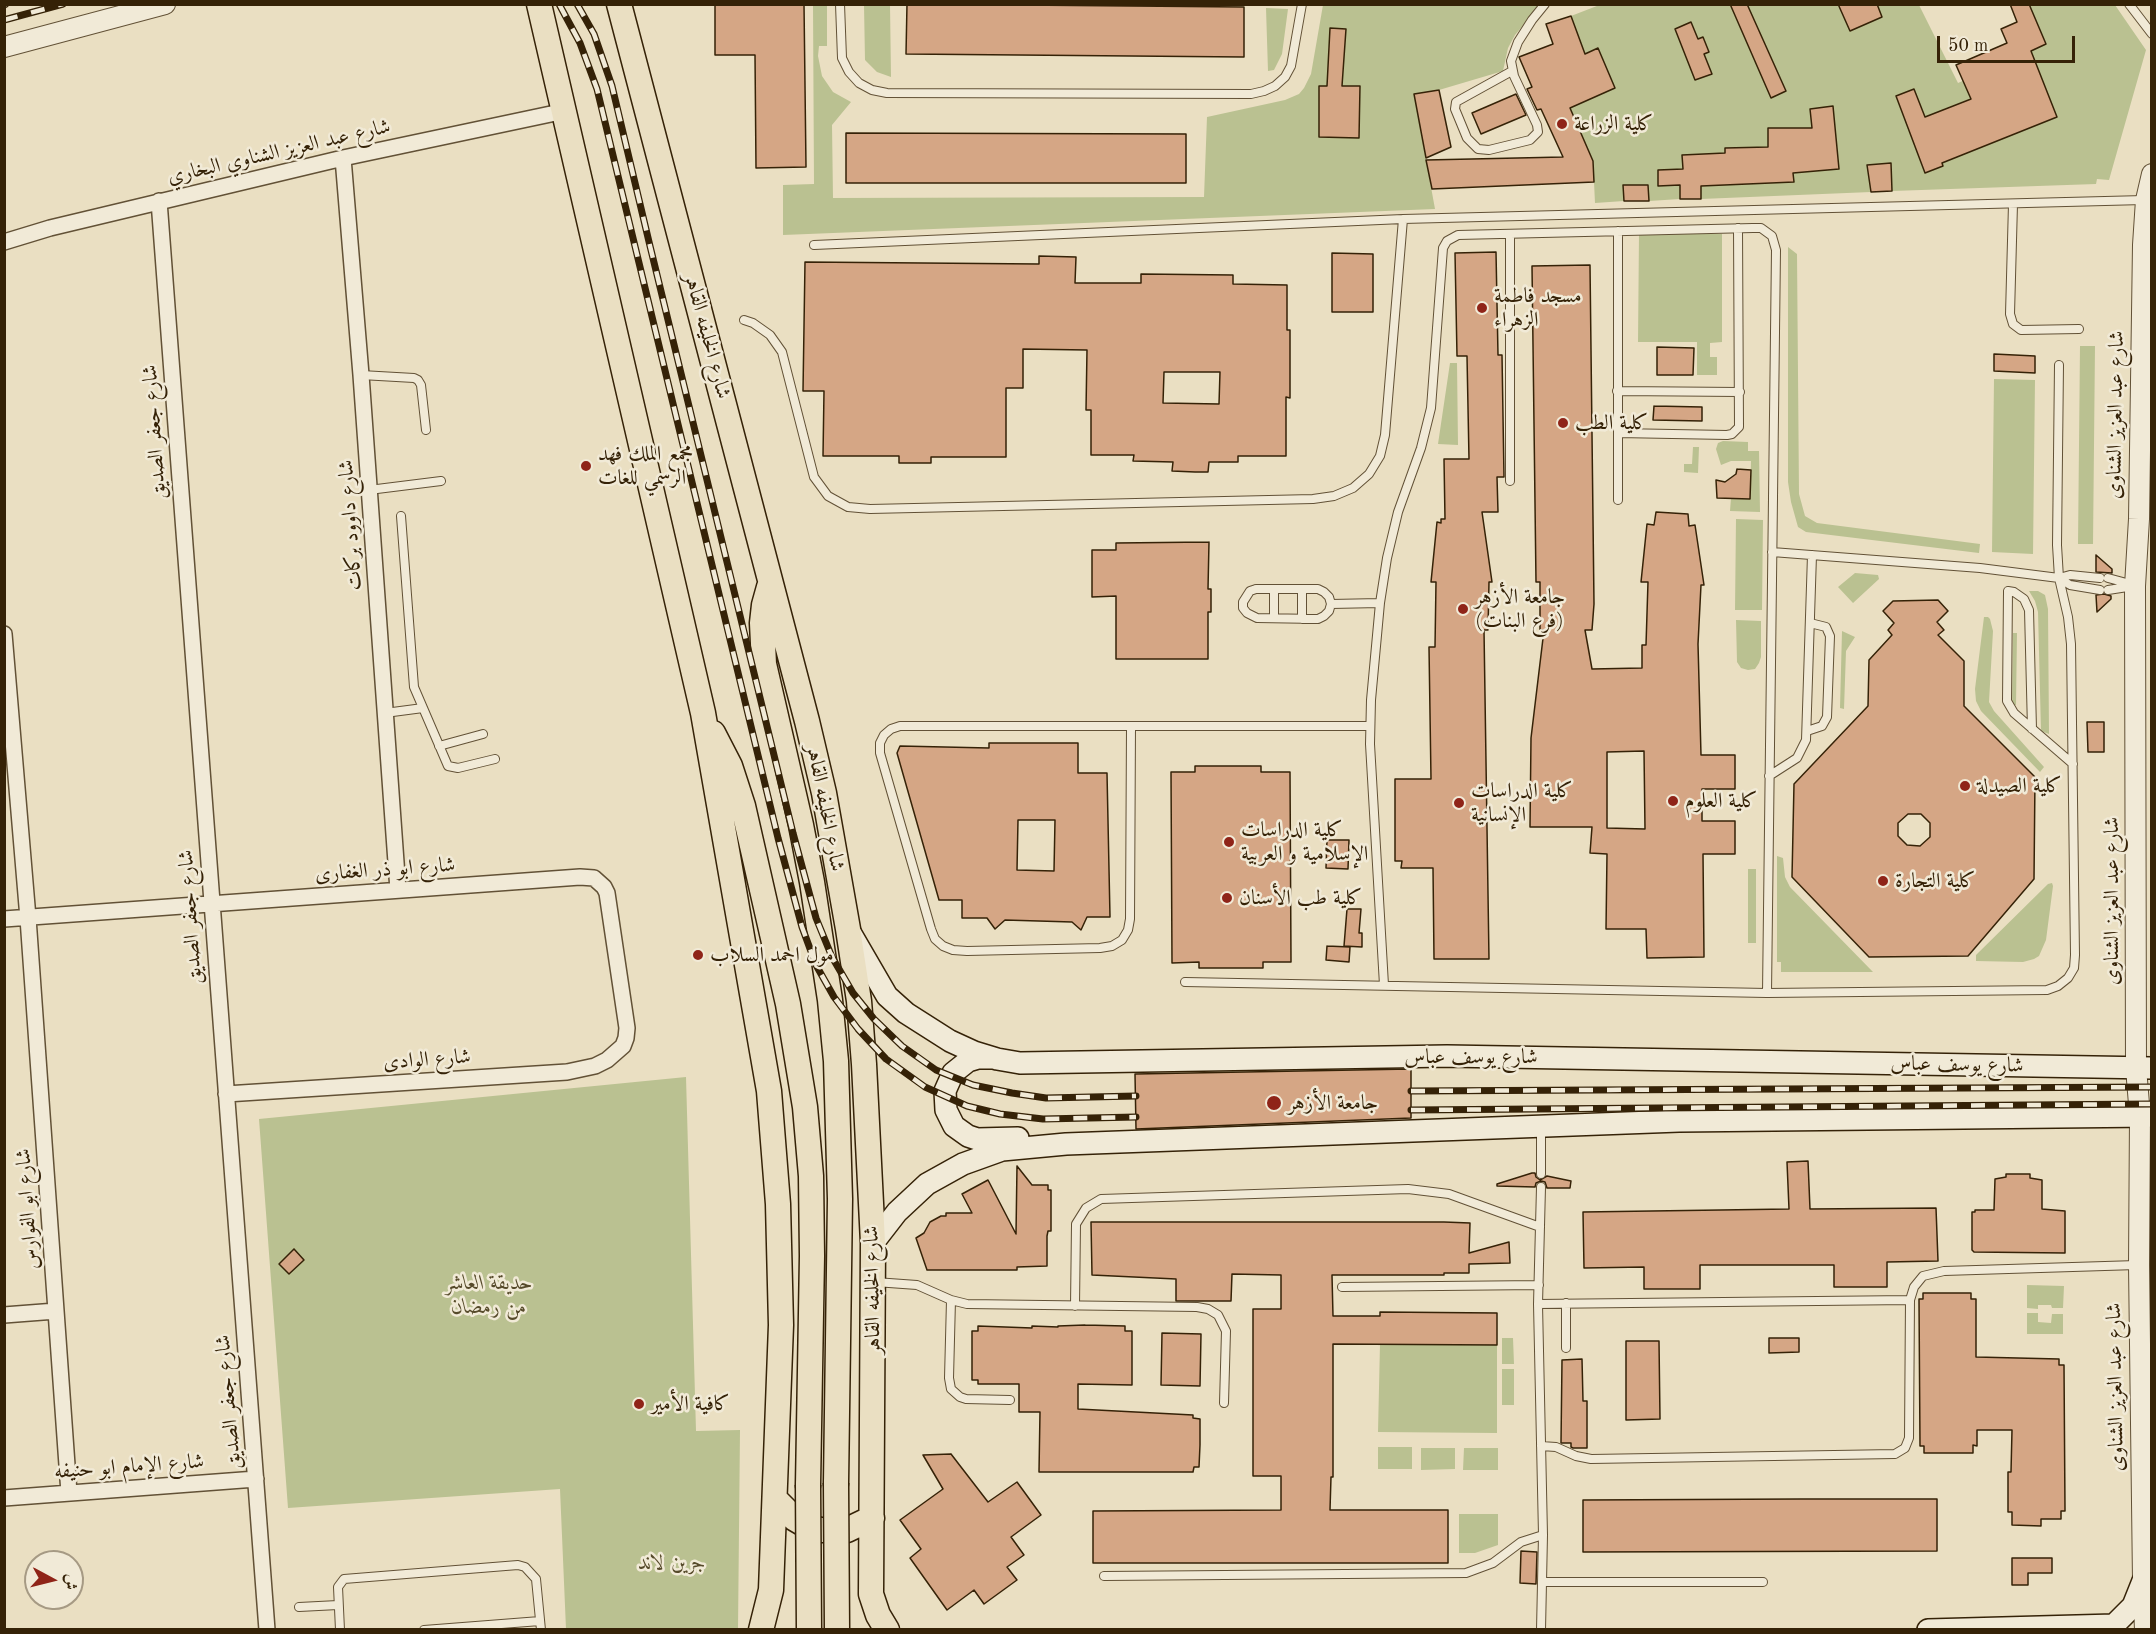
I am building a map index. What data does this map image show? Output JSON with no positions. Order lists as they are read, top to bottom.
{
  "streets": {
    "main road": ["شارع الخليفه القاهر", "شارع يوسف عباس"],
    "street": [
      "شارع عبد العزيز الشناوي البخاري",
      "شارع عبد العزيز الشناوى",
      "شارع جعفر الصديق",
      "شارع داوود بركات",
      "شارع ابو ذر الغفارى",
      "شارع الوادى",
      "شارع ابو الفوارس",
      "شارع الإمام ابو حنيفه"
    ]
  },
  "crossings": [
    ["شارع عبد العزيز الشناوي البخاري", "شارع جعفر الصديق"],
    ["شارع عبد العزيز الشناوي البخاري", "شارع داوود بركات"],
    ["شارع الخليفه القاهر", "شارع يوسف عباس"],
    ["شارع عبد العزيز الشناوى", "شارع يوسف عباس"],
    ["شارع جعفر الصديق", "شارع ابو ذر الغفارى"],
    ["شارع جعفر الصديق", "شارع الوادى"],
    ["شارع جعفر الصديق", "شارع الإمام ابو حنيفه"],
    ["شارع داوود بركات", "شارع ابو ذر الغفارى"],
    ["شارع ابو ذر الغفارى", "شارع الوادى"],
    ["شارع ابو ذر الغفارى", "شارع ابو الفوارس"],
    ["شارع ابو الفوارس", "شارع الإمام ابو حنيفه"]
  ],
  "parks": ["حديقة العاشر من رمضان", "جرين لاند"],
  "places": [
    "كلية الزراعة",
    "مسجد فاطمة الزهراء",
    "كلية الطب",
    "مجمع الملك فهد الرسمي للغات",
    "جامعة الأزهر (فرع البنات)",
    "كلية الصيدلة",
    "كلية العلوم",
    "كلية الدراسات الإنسانية",
    "كلية الدراسات الإسلامية و العربية",
    "كلية التجارة",
    "كلية طب الأسنان",
    "مول احمد السلاب",
    "جامعة الأزهر",
    "كافية الأمير"
  ],
  "scale_bar": "50 m",
  "north": "right"
}
